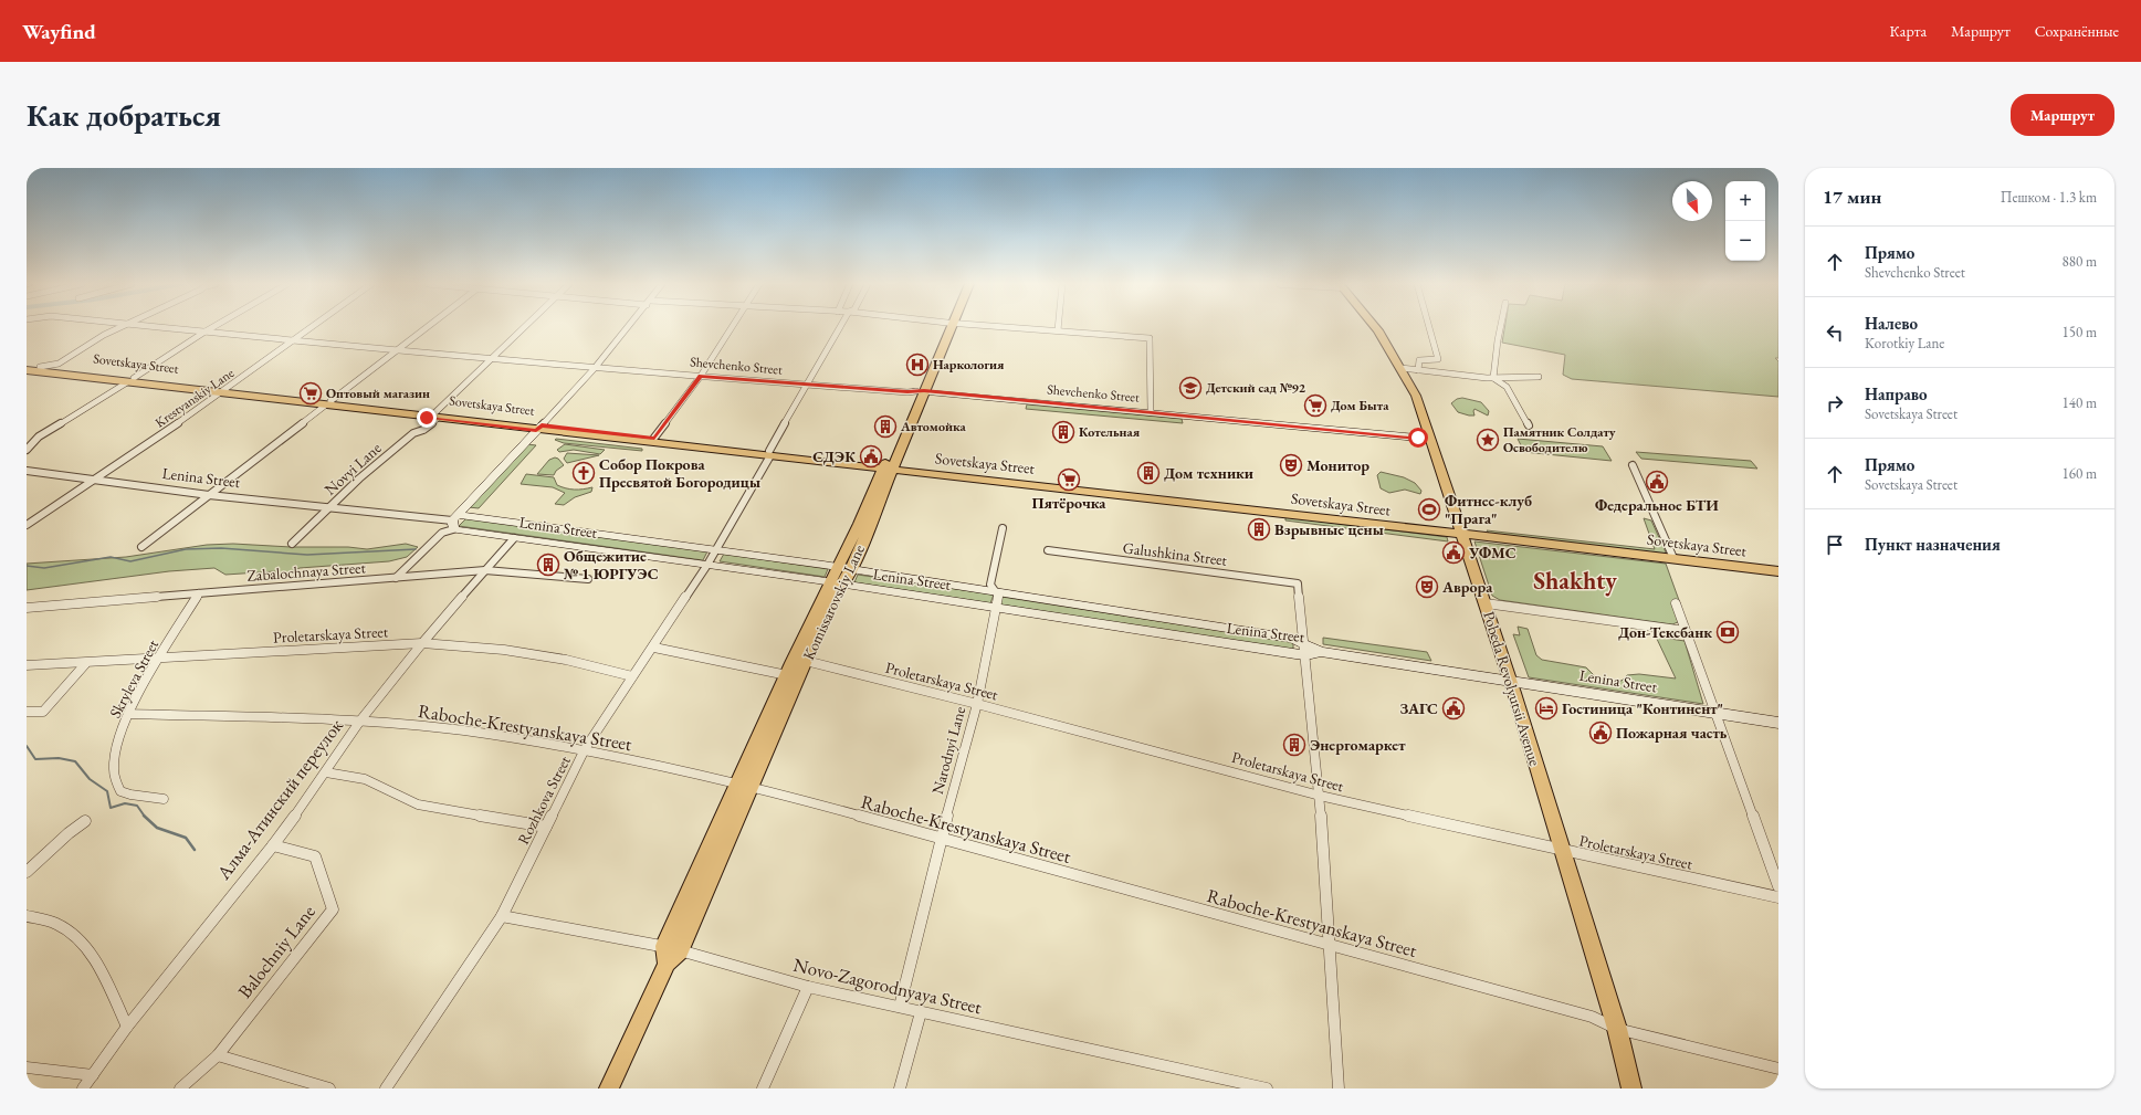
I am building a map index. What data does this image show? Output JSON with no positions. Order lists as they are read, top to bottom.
{
  "streets": {
    "main road": [
      "Sovetskaya Street",
      "Shevchenko Street",
      "Lenina Street",
      "Komissarovskiy Lane",
      "Pobeda Revolyutsii Avenue"
    ],
    "street": [
      "Krestyanskiy Lane",
      "Novyi Lane",
      "Galushkina Street",
      "Zabalochnaya Street",
      "Proletarskaya Street",
      "Skryleva Street",
      "Raboche-Krestyanskaya Street",
      "Narodnyi Lane",
      "Алма-Атинский переулок",
      "Rozhkova Street",
      "Balochniy Lane",
      "Novo-Zagorodnyaya Street"
    ]
  },
  "crossings": [
    ["Sovetskaya Street", "Krestyanskiy Lane"],
    ["Sovetskaya Street", "Novyi Lane"],
    ["Sovetskaya Street", "Komissarovskiy Lane"],
    ["Sovetskaya Street", "Pobeda Revolyutsii Avenue"],
    ["Sovetskaya Street", "Rozhkova Street"],
    ["Shevchenko Street", "Krestyanskiy Lane"],
    ["Shevchenko Street", "Novyi Lane"],
    ["Shevchenko Street", "Komissarovskiy Lane"],
    ["Shevchenko Street", "Pobeda Revolyutsii Avenue"],
    ["Shevchenko Street", "Rozhkova Street"],
    ["Krestyanskiy Lane", "Lenina Street"],
    ["Novyi Lane", "Lenina Street"],
    ["Lenina Street", "Galushkina Street"],
    ["Lenina Street", "Komissarovskiy Lane"],
    ["Lenina Street", "Pobeda Revolyutsii Avenue"],
    ["Lenina Street", "Narodnyi Lane"],
    ["Lenina Street", "Алма-Атинский переулок"],
    ["Lenina Street", "Rozhkova Street"],
    ["Zabalochnaya Street", "Skryleva Street"],
    ["Zabalochnaya Street", "Алма-Атинский переулок"],
    ["Komissarovskiy Lane", "Proletarskaya Street"],
    ["Komissarovskiy Lane", "Raboche-Krestyanskaya Street"],
    ["Komissarovskiy Lane", "Novo-Zagorodnyaya Street"],
    ["Proletarskaya Street", "Skryleva Street"],
    ["Proletarskaya Street", "Pobeda Revolyutsii Avenue"],
    ["Proletarskaya Street", "Narodnyi Lane"],
    ["Proletarskaya Street", "Алма-Атинский переулок"],
    ["Proletarskaya Street", "Rozhkova Street"],
    ["Skryleva Street", "Raboche-Krestyanskaya Street"],
    ["Pobeda Revolyutsii Avenue", "Raboche-Krestyanskaya Street"],
    ["Raboche-Krestyanskaya Street", "Narodnyi Lane"],
    ["Raboche-Krestyanskaya Street", "Алма-Атинский переулок"],
    ["Raboche-Krestyanskaya Street", "Rozhkova Street"],
    ["Narodnyi Lane", "Novo-Zagorodnyaya Street"],
    ["Алма-Атинский переулок", "Balochniy Lane"],
    ["Rozhkova Street", "Novo-Zagorodnyaya Street"]
  ],
  "districts": ["Shakhty"],
  "places": {
    "hospital": ["Наркология"],
    "school or university": ["Детский сад №92"],
    "supermarket": ["Оптовый магазин", "Дом Быта", "Пятёрочка"],
    "building": [
      "Автомойка",
      "Котельная",
      "Дом техники",
      "Взрывные цены",
      "Общежитие № 1 ЮРГУЭС",
      "Энергомаркет"
    ],
    "place": ["Памятник Солдату Освободителю"],
    "public building": [
      "СДЭК",
      "Федеральное БТИ",
      "УФМС",
      "ЗАГС",
      "Пожарная часть"
    ],
    "theatre": ["Монитор", "Аврора"],
    "church": ["Собор Покрова Пресвятой Богородицы"],
    "sports": ["Фитнес-клуб \"Прага\""],
    "bank": ["Дон-Тексбанк"],
    "hotel": ["Гостиница \"Континент\""]
  },
  "north": "bottom right",
  "page": {
    "header": "Wayfind",
    "nav": ["Карта", "Маршрут", "Сохранённые"],
    "buttons": "Маршрут",
    "title": "Как добраться",
    "heading": ["17 мин", "Пешком · 1.3 km"],
    "map_buttons": ["+", "−"],
    "list": [
      ["Прямо", "Shevchenko Street", "880 m"],
      ["Налево", "Korotkiy Lane", "150 m"],
      ["Направо", "Sovetskaya Street", "140 m"],
      ["Прямо", "Sovetskaya Street", "160 m"],
      "Пункт назначения"
    ]
  }
}
